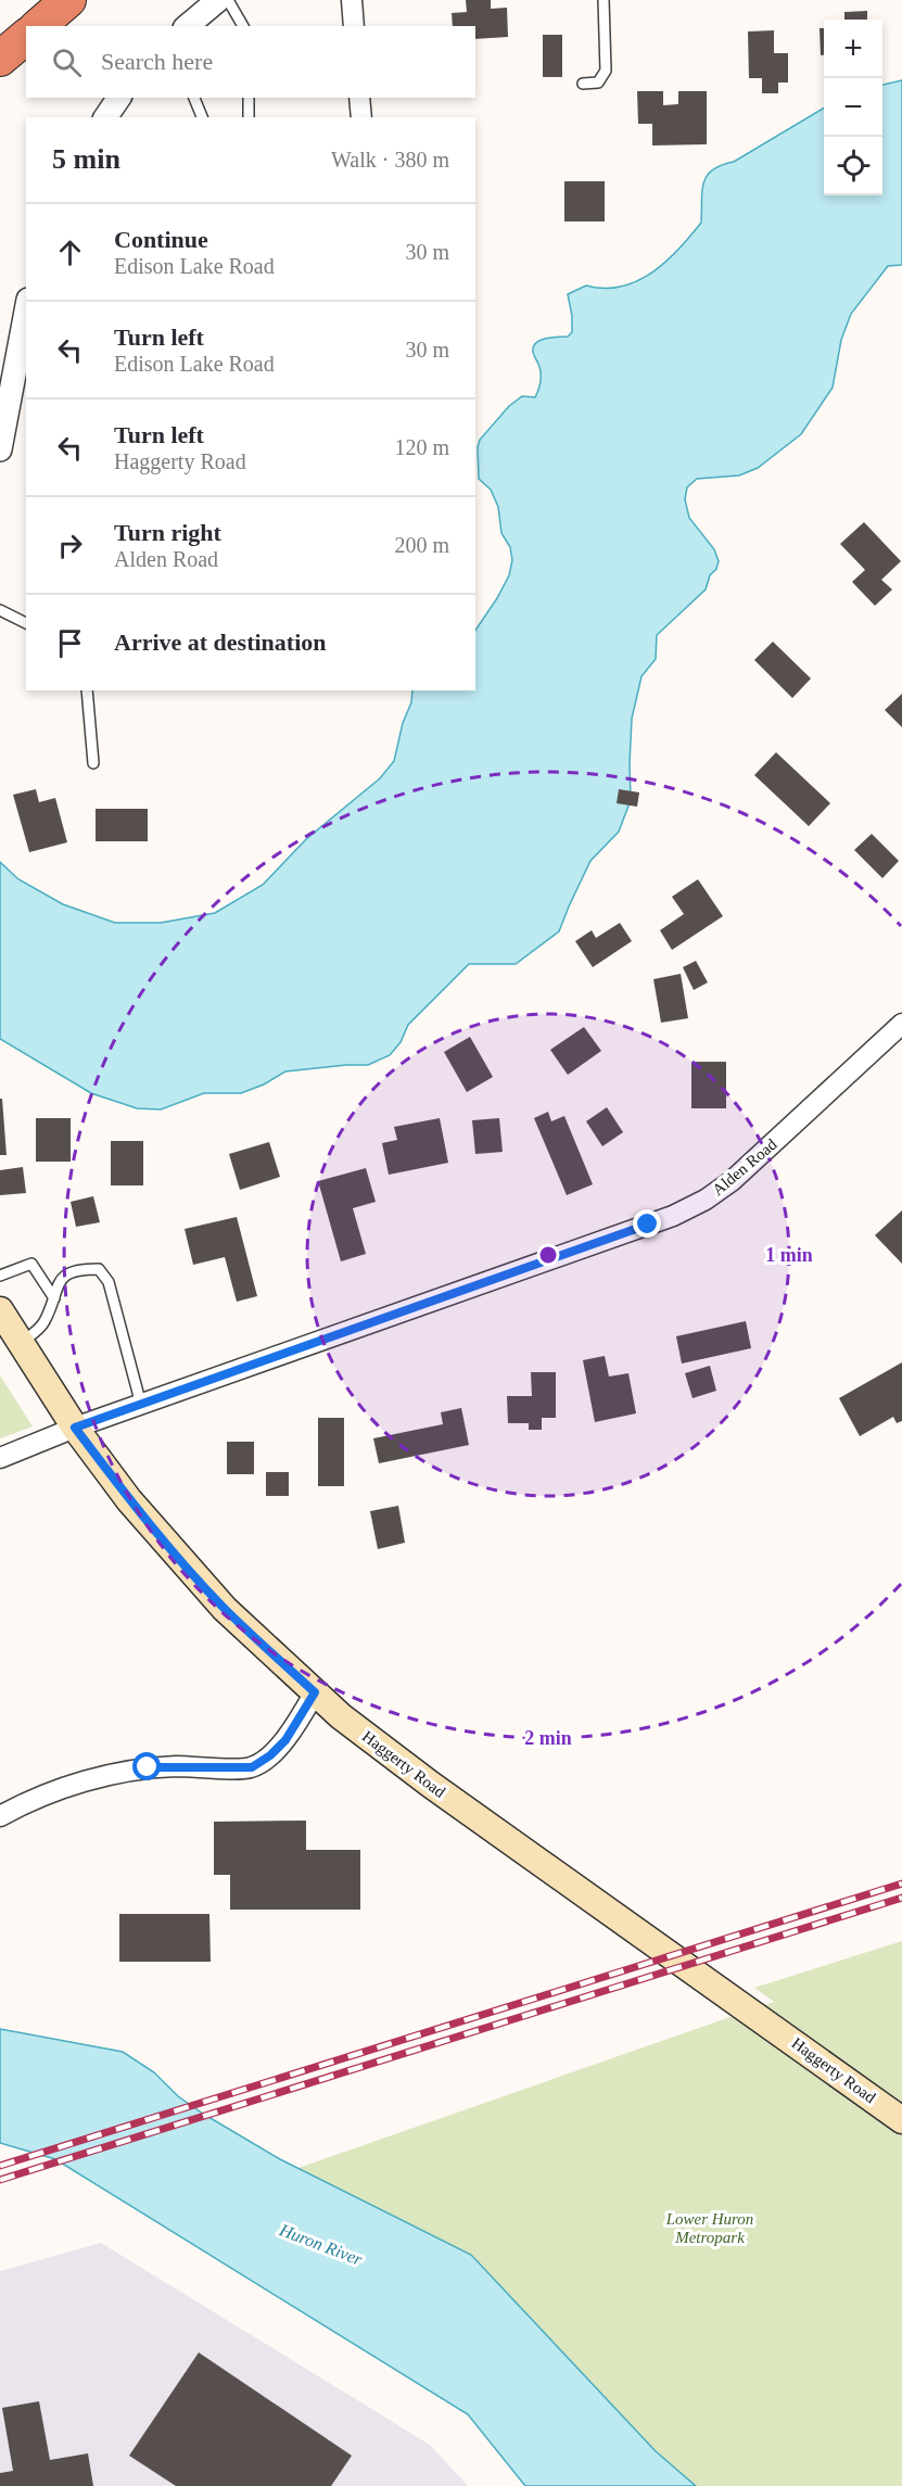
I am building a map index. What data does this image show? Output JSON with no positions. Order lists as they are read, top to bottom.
{
  "streets": {
    "main road": ["Haggerty Road"],
    "street": ["Alden Road"]
  },
  "crossings": [
    ["Alden Road", "Haggerty Road"]
  ],
  "water": ["Huron River"],
  "parks": ["Lower Huron Metropark"],
  "page": {
    "map_buttons": ["+", "−"],
    "search": "Search here",
    "heading": ["5 min", "Walk · 380 m"],
    "list": [
      ["Continue", "Edison Lake Road", "30 m"],
      ["Turn left", "Edison Lake Road", "30 m"],
      ["Turn left", "Haggerty Road", "120 m"],
      ["Turn right", "Alden Road", "200 m"],
      "Arrive at destination"
    ]
  },
  "rings": ["1 min", "2 min"]
}
